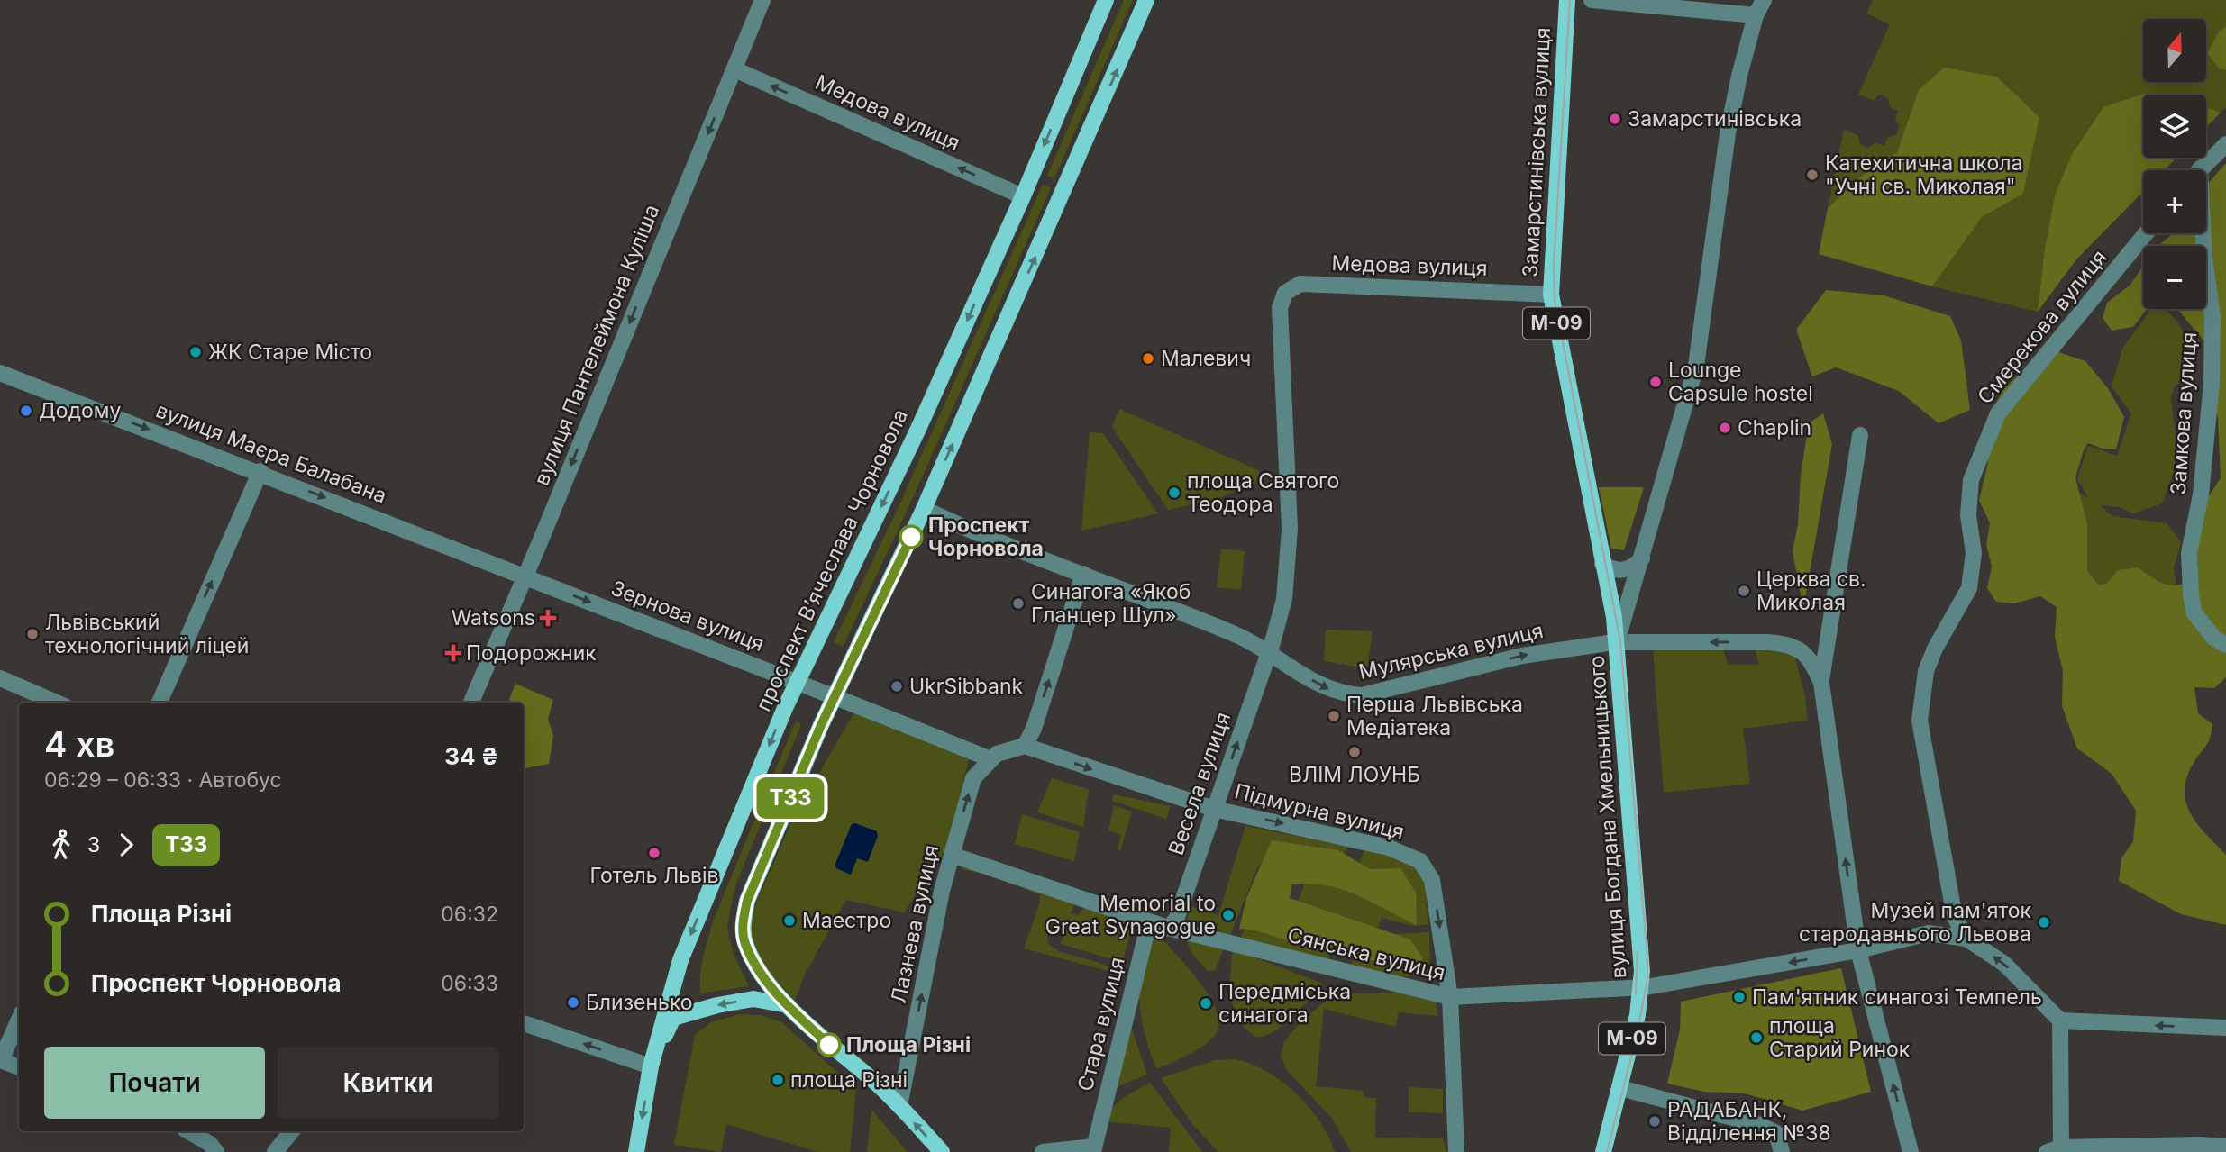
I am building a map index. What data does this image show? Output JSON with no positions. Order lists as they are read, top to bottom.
{
  "streets": {
    "main road": [
      "Замарстинівська вулиця",
      "М-09",
      "проспект Вʼячеслава Чорновола",
      "вулиця Богдана Хмельницького"
    ],
    "street": [
      "Медова вулиця",
      "Смерекова вулиця",
      "вулиця Пантелеймона Куліша",
      "Замкова вулиця",
      "вулиця Маєра Балабана",
      "Зернова вулиця",
      "Мулярська вулиця",
      "Весела вулиця",
      "Підмурна вулиця",
      "Лазнева вулиця",
      "Сянська вулиця",
      "Стара вулиця"
    ]
  },
  "crossings": [
    ["Медова вулиця", "Замарстинівська вулиця"],
    ["Медова вулиця", "вулиця Пантелеймона Куліша"],
    ["Медова вулиця", "проспект Вʼячеслава Чорновола"],
    ["Медова вулиця", "Мулярська вулиця"],
    ["Медова вулиця", "Весела вулиця"],
    ["Замарстинівська вулиця", "Мулярська вулиця"],
    ["Замарстинівська вулиця", "вулиця Богдана Хмельницького"],
    ["Смерекова вулиця", "Сянська вулиця"],
    ["вулиця Пантелеймона Куліша", "вулиця Маєра Балабана"],
    ["вулиця Пантелеймона Куліша", "Зернова вулиця"],
    ["вулиця Маєра Балабана", "Зернова вулиця"],
    ["проспект Вʼячеслава Чорновола", "Зернова вулиця"],
    ["Зернова вулиця", "Лазнева вулиця"],
    ["Мулярська вулиця", "Весела вулиця"],
    ["Мулярська вулиця", "вулиця Богдана Хмельницького"],
    ["Весела вулиця", "Підмурна вулиця"],
    ["Весела вулиця", "Сянська вулиця"],
    ["Весела вулиця", "Стара вулиця"],
    ["Підмурна вулиця", "Сянська вулиця"],
    ["вулиця Богдана Хмельницького", "Сянська вулиця"],
    ["Лазнева вулиця", "Сянська вулиця"],
    ["Сянська вулиця", "Стара вулиця"]
  ],
  "one_way": [
    "вулиця Пантелеймона Куліша",
    "вулиця Маєра Балабана",
    "Зернова вулиця",
    "Весела вулиця",
    "Підмурна вулиця",
    "Лазнева вулиця"
  ],
  "places": {
    "other": [
      "Замарстинівська",
      "Катехитична школа \"Учні св. Миколая\"",
      "ЖК Старе Місто",
      "Малевич",
      "Lounge Capsule hostel",
      "Додому",
      "Chaplin",
      "площа Святого Теодора",
      "Проспект Чорновола",
      "Церква св. Миколая",
      "Синагога «Якоб Гланцер Шул»",
      "Львівський технологічний ліцей",
      "UkrSibbank",
      "Перша Львівська Медіатека",
      "ВЛІМ ЛОУНБ",
      "Готель Львів",
      "Memorial to Great Synagogue",
      "Маестро",
      "Музей пам'яток стародавнього Львова",
      "Пам'ятник синагозі Темпель",
      "Близенько",
      "Передміська синагога",
      "площа Старий Ринок",
      "Площа Різні",
      "площа Різні",
      "РАДАБАНК, Відділення №38"
    ],
    "health": ["Watsons", "Подорожник"]
  },
  "lines": ["bus line Т33"],
  "north": "top",
  "page": {
    "on_map": "Т33",
    "map_buttons": ["+", "−"],
    "heading": ["4 хв", "06:29 – 06:33 · Автобус", "34 ₴"],
    "legs": ["3", "Т33"],
    "list": [
      {
        "name": "Площа Різні",
        "value": "06:32"
      },
      {
        "name": "Проспект Чорновола",
        "value": "06:33"
      }
    ],
    "buttons": ["Почати", "Квитки"]
  }
}
